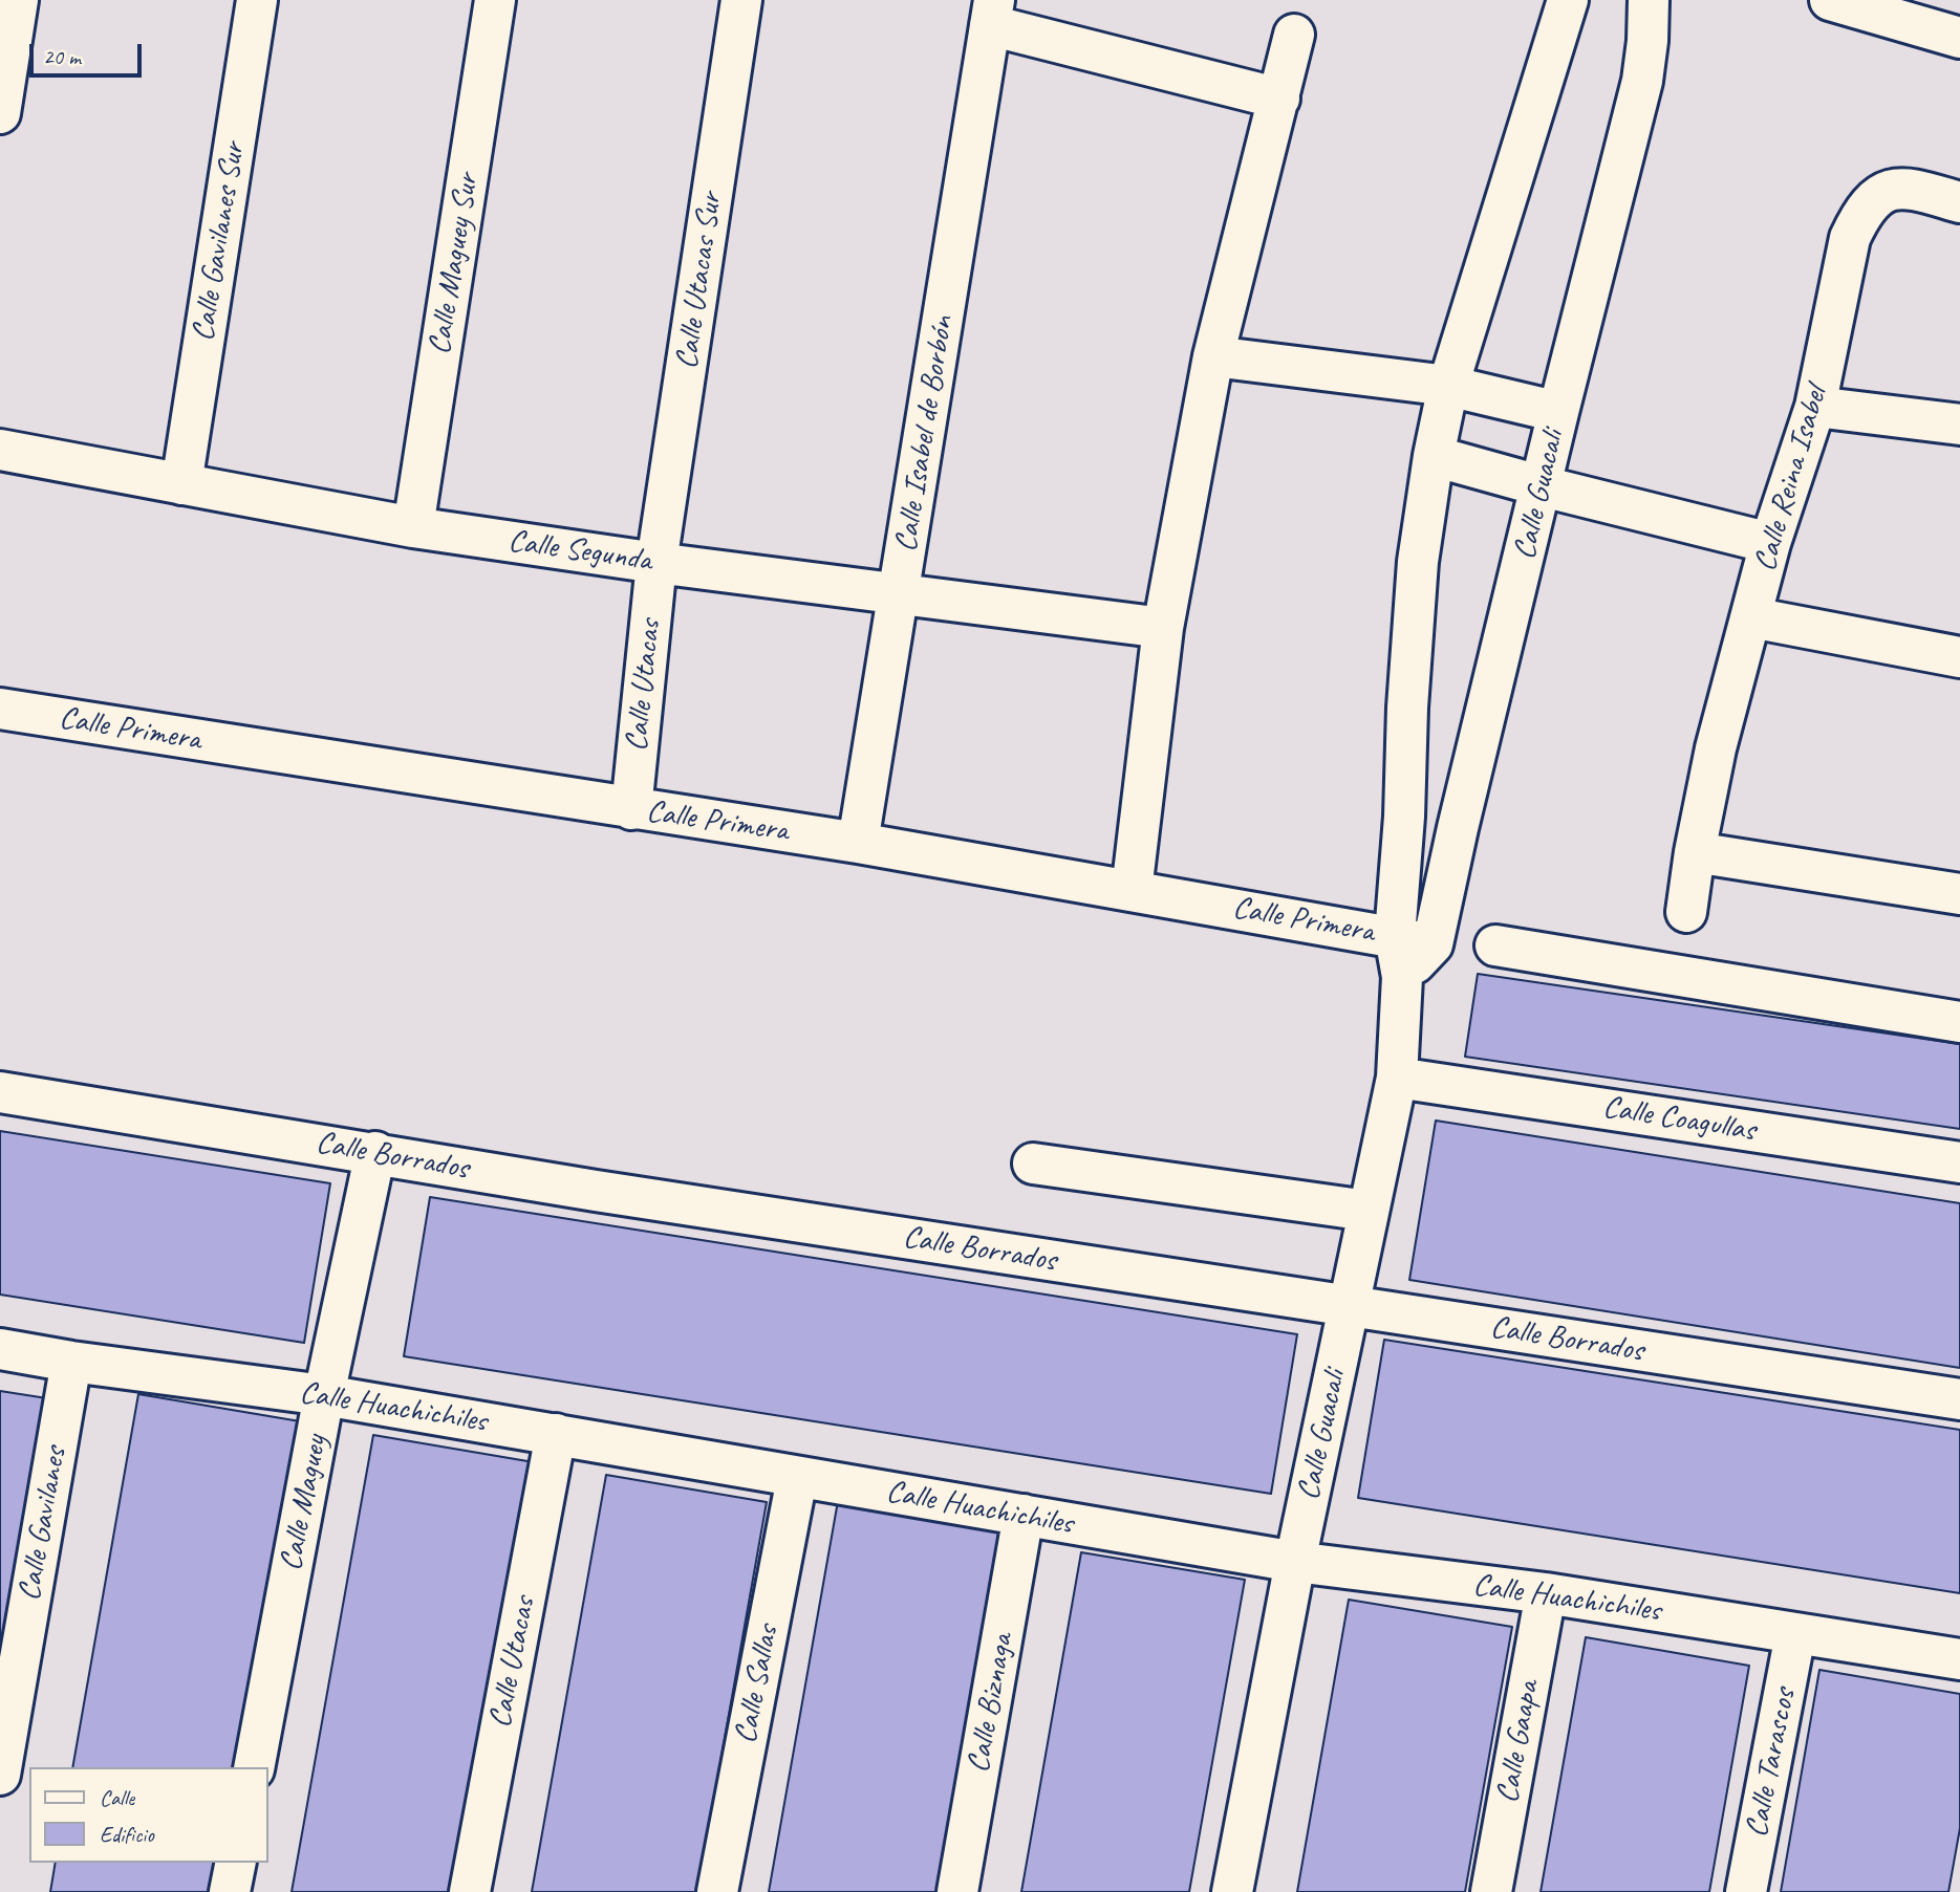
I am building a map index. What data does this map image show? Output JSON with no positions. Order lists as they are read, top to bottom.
{
  "streets": {
    "street": [
      "Calle Gavilanes Sur",
      "Calle Maguey Sur",
      "Calle Utacas Sur",
      "Calle Isabel de Borbón",
      "Calle Reina Isabel",
      "Calle Guacali",
      "Calle Segunda",
      "Calle Utacas",
      "Calle Primera",
      "Calle Coagullas",
      "Calle Borrados",
      "Calle Huachichiles",
      "Calle Maguey",
      "Calle Gavilanes",
      "Calle Sallas",
      "Calle Biznaga",
      "Calle Gaapa",
      "Calle Tarascos"
    ]
  },
  "crossings": [
    ["Calle Gavilanes Sur", "Calle Segunda"],
    ["Calle Maguey Sur", "Calle Segunda"],
    ["Calle Utacas Sur", "Calle Segunda"],
    ["Calle Utacas Sur", "Calle Utacas"],
    ["Calle Isabel de Borbón", "Calle Segunda"],
    ["Calle Isabel de Borbón", "Calle Primera"],
    ["Calle Guacali", "Calle Primera"],
    ["Calle Guacali", "Calle Coagullas"],
    ["Calle Guacali", "Calle Borrados"],
    ["Calle Guacali", "Calle Huachichiles"],
    ["Calle Segunda", "Calle Utacas"],
    ["Calle Utacas", "Calle Primera"],
    ["Calle Utacas", "Calle Huachichiles"],
    ["Calle Borrados", "Calle Maguey"],
    ["Calle Huachichiles", "Calle Maguey"],
    ["Calle Huachichiles", "Calle Gavilanes"],
    ["Calle Huachichiles", "Calle Sallas"],
    ["Calle Huachichiles", "Calle Biznaga"],
    ["Calle Huachichiles", "Calle Gaapa"],
    ["Calle Huachichiles", "Calle Tarascos"]
  ],
  "legend": ["Calle", "Edificio"],
  "scale_bar": "20 m"
}
